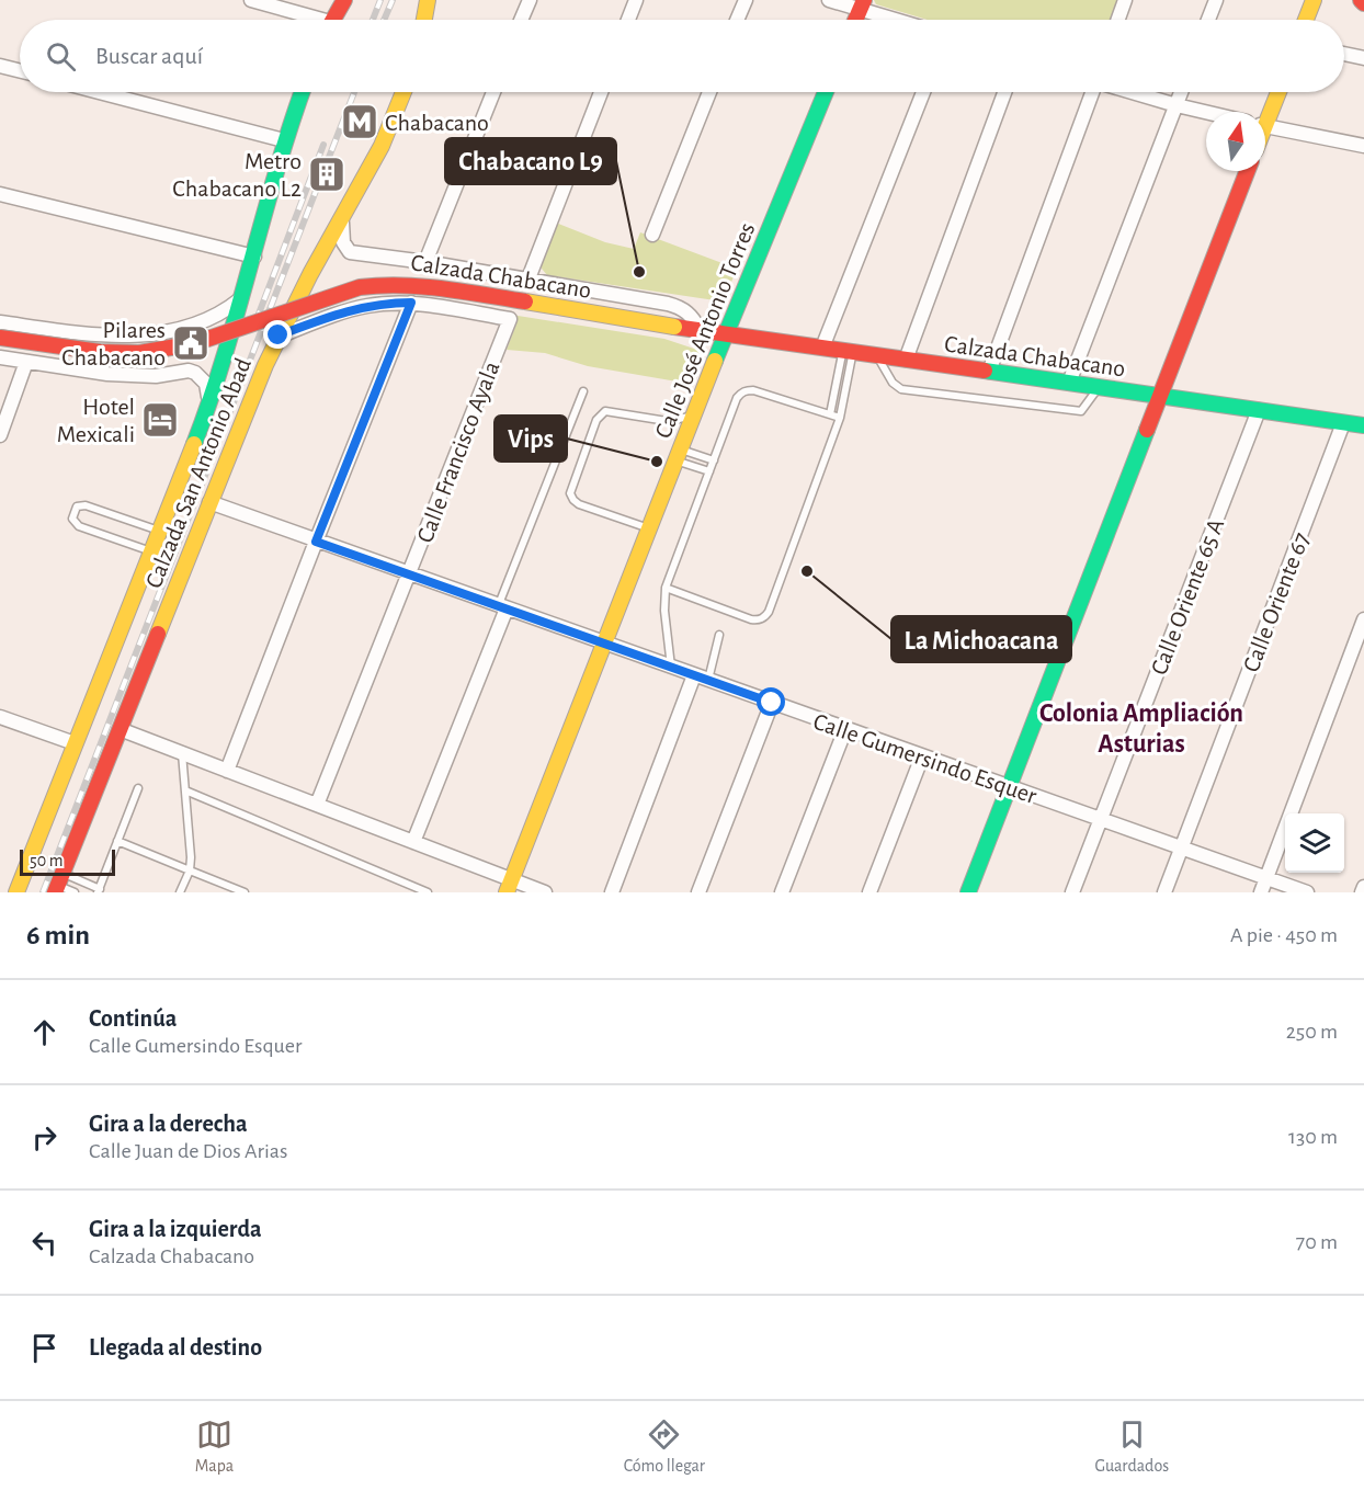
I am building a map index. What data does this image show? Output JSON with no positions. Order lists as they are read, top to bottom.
{
  "streets": {
    "main road": ["Calzada Chabacano", "Calle José Antonio Torres", "Calzada San Antonio Abad"],
    "street": [
      "Calle Francisco Ayala",
      "Calle Oriente 65 A",
      "Calle Oriente 67",
      "Calle Gumersindo Esquer"
    ]
  },
  "crossings": [
    ["Calzada Chabacano", "Calle José Antonio Torres"],
    ["Calzada Chabacano", "Calle Francisco Ayala"],
    ["Calzada Chabacano", "Calzada San Antonio Abad"],
    ["Calzada Chabacano", "Calle Oriente 65 A"],
    ["Calzada Chabacano", "Calle Oriente 67"],
    ["Calle José Antonio Torres", "Calle Gumersindo Esquer"],
    ["Calle Francisco Ayala", "Calle Gumersindo Esquer"],
    ["Calzada San Antonio Abad", "Calle Gumersindo Esquer"],
    ["Calle Oriente 65 A", "Calle Gumersindo Esquer"],
    ["Calle Oriente 67", "Calle Gumersindo Esquer"]
  ],
  "districts": ["Colonia Ampliación Asturias"],
  "places": {
    "metro station": ["Chabacano"],
    "building": ["Metro Chabacano L2"],
    "other": ["Chabacano L9", "Vips", "La Michoacana"],
    "public building": ["Pilares Chabacano"],
    "hotel": ["Hotel Mexicali"]
  },
  "scale_bar": "50 m",
  "north": "top",
  "page": {
    "search": "Buscar aquí",
    "scale": "50 m",
    "heading": ["6 min", "A pie · 450 m"],
    "list": [
      ["Continúa", "Calle Gumersindo Esquer", "250 m"],
      ["Gira a la derecha", "Calle Juan de Dios Arias", "130 m"],
      ["Gira a la izquierda", "Calzada Chabacano", "70 m"],
      "Llegada al destino"
    ],
    "nav": ["Mapa", "Cómo llegar", "Guardados"]
  }
}
